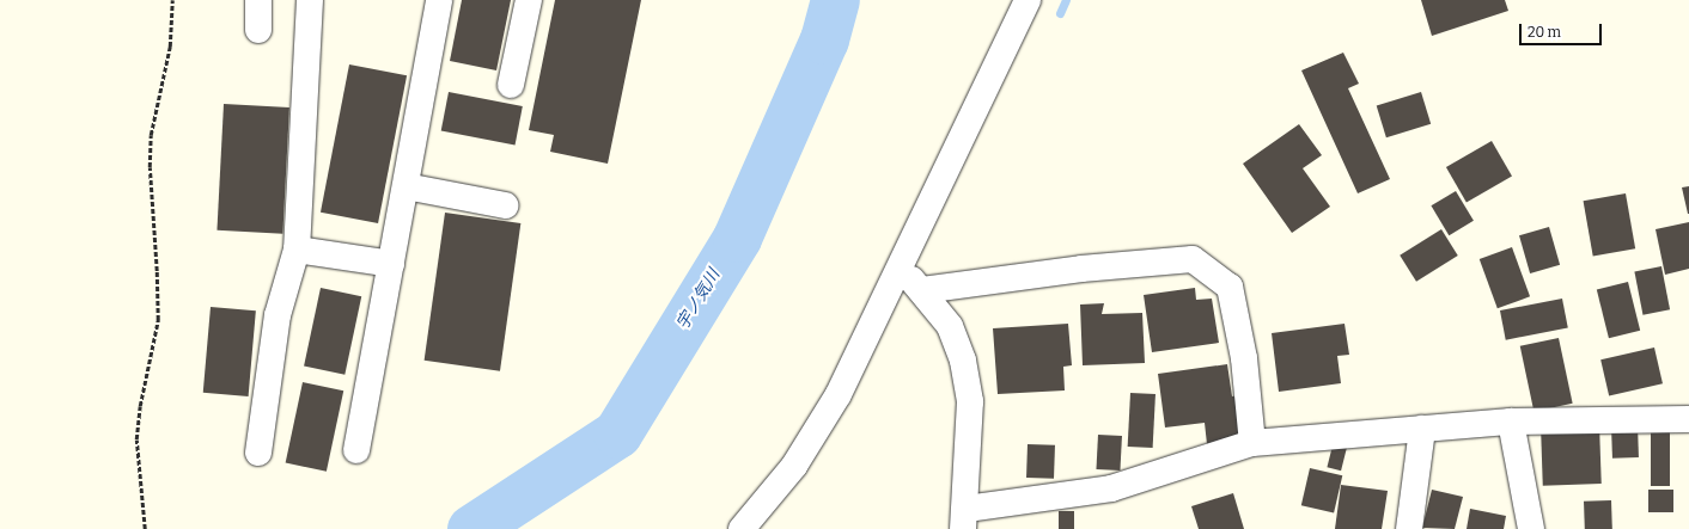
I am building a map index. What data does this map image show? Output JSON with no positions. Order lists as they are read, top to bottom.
{
  "water": ["宇ノ気川"],
  "scale_bar": "20 m"
}
